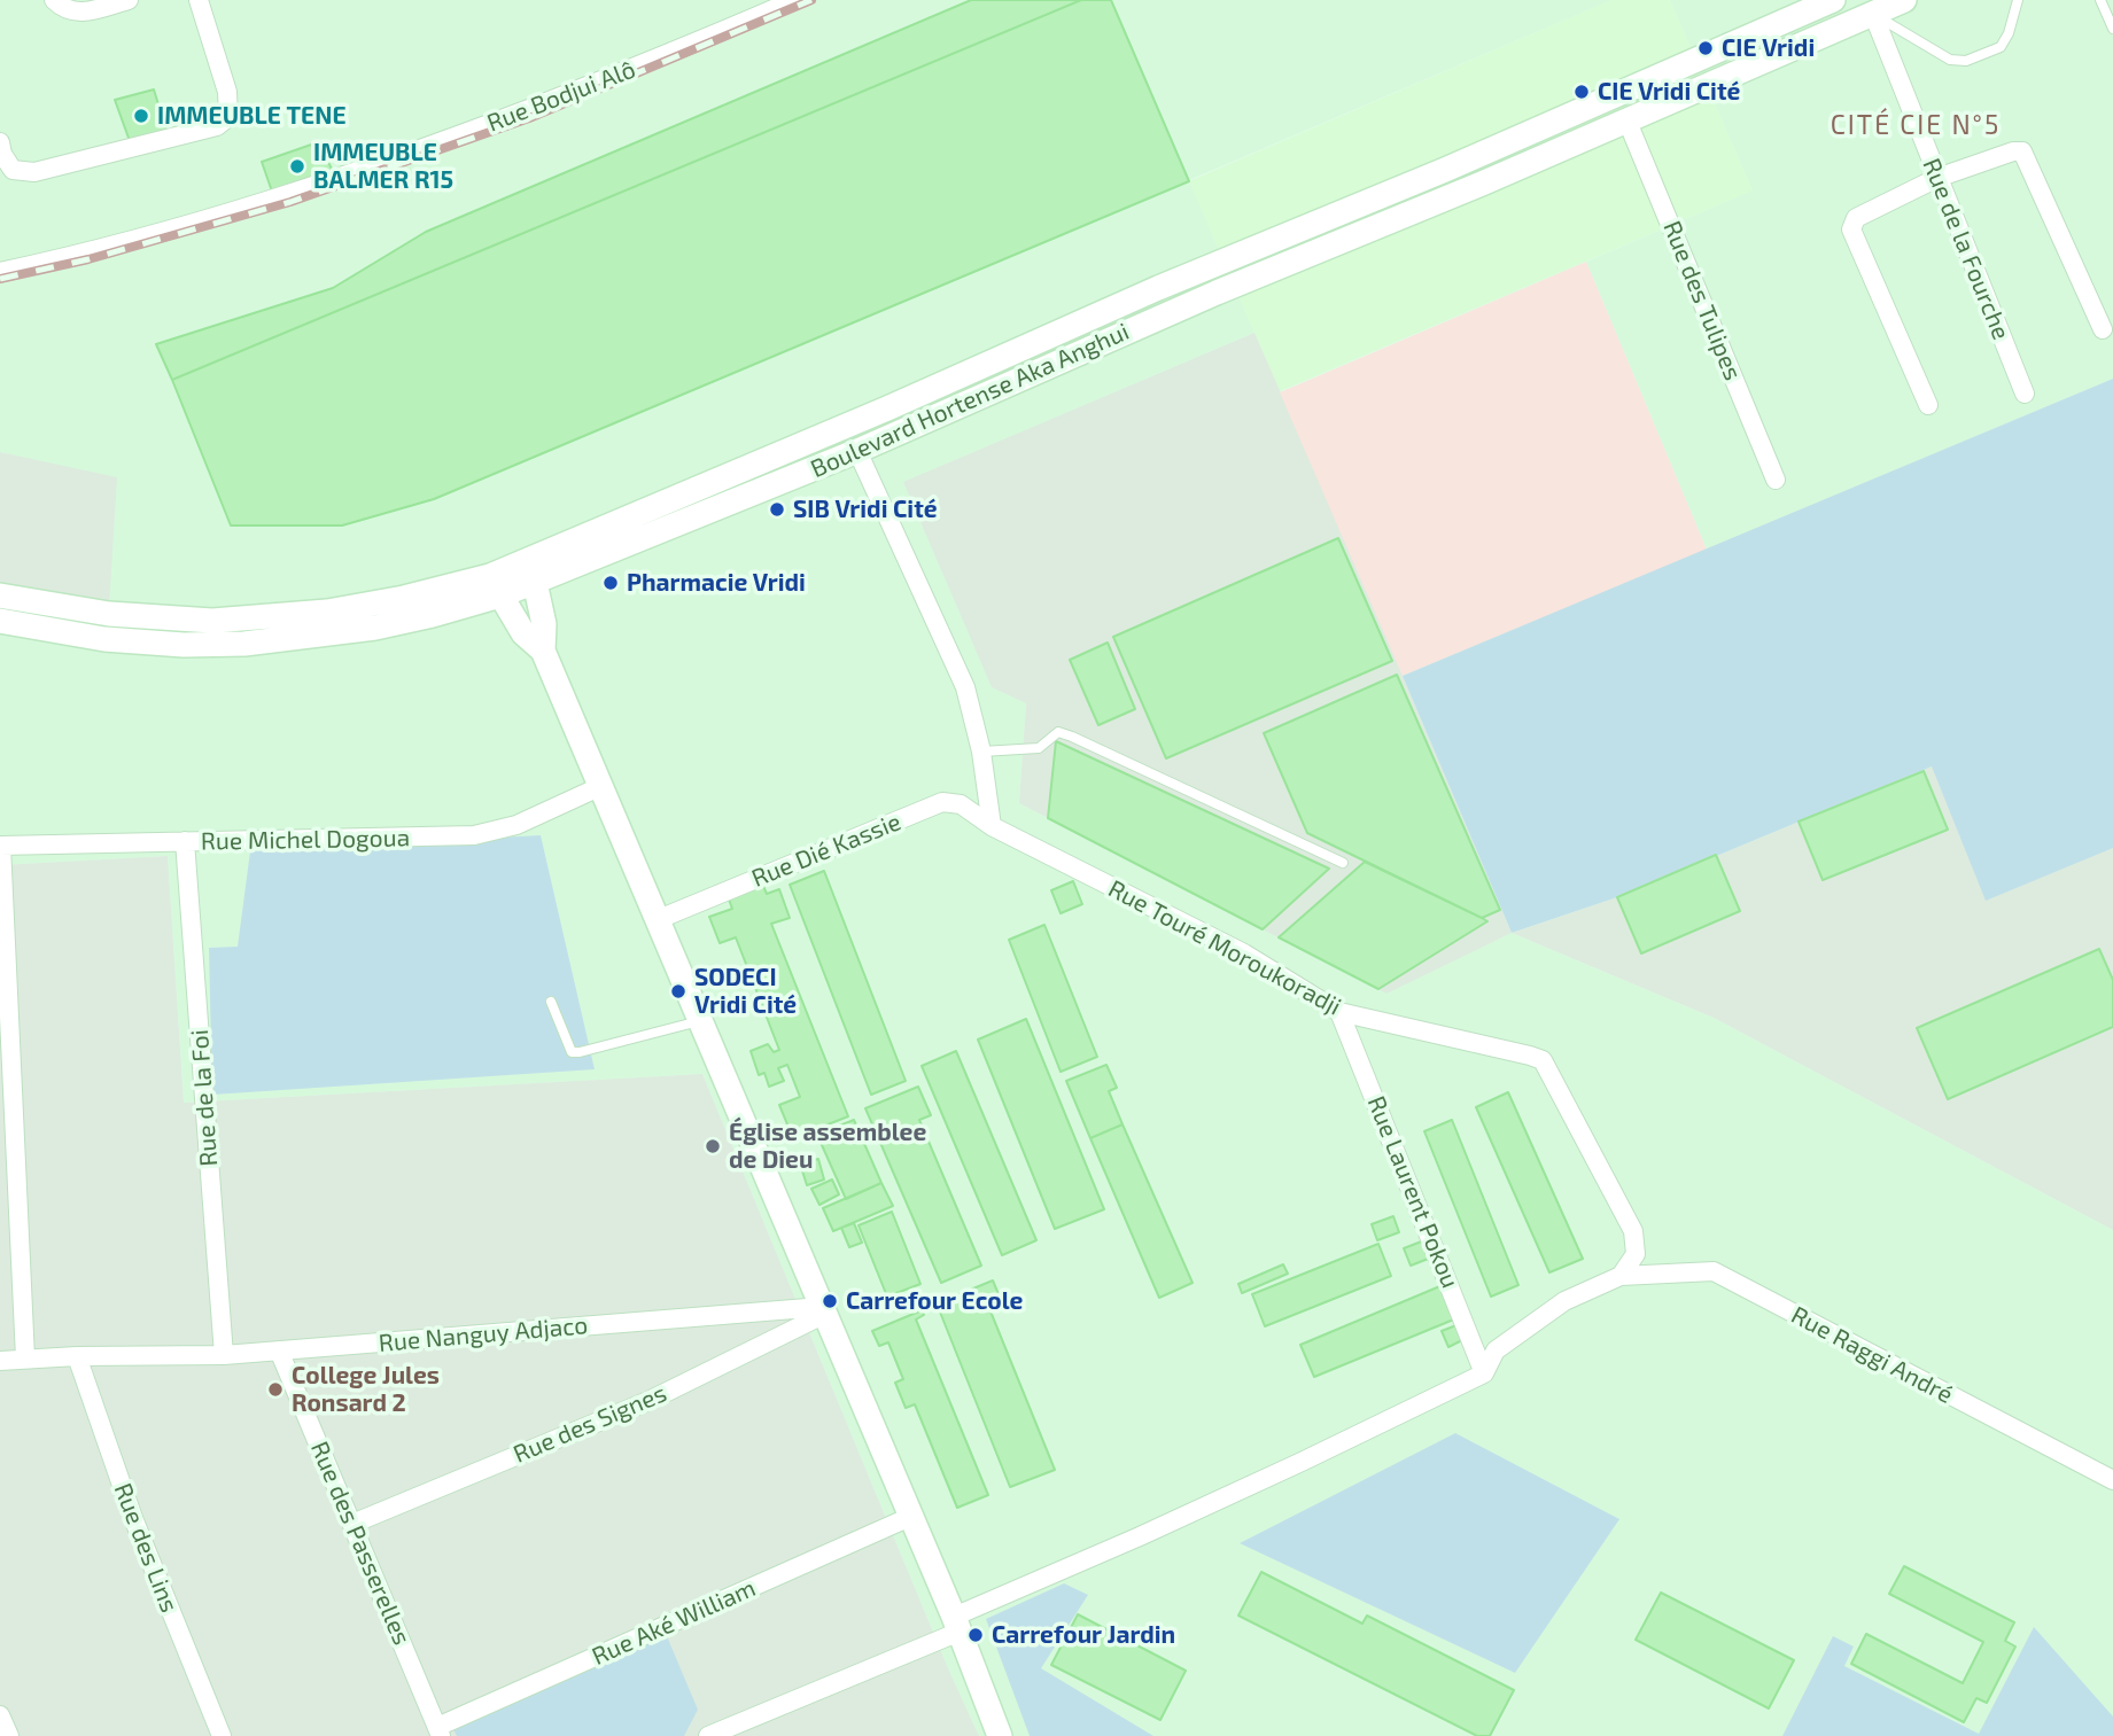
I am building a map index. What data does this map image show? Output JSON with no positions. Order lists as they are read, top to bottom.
{
  "streets": {
    "main road": ["Boulevard Hortense Aka Anghui"],
    "street": [
      "Rue Bodjui Alô",
      "Rue de la Fourche",
      "Rue des Tulipes",
      "Rue Michel Dogoua",
      "Rue Dié Kassie",
      "Rue Touré Moroukoradji",
      "Rue de la Foi",
      "Rue Laurent Pokou",
      "Rue Nanguy Adjaco",
      "Rue Raggi André",
      "Rue des Signes",
      "Rue des Passerelles",
      "Rue des Lins",
      "Rue Aké William"
    ]
  },
  "crossings": [
    ["Rue de la Fourche", "Boulevard Hortense Aka Anghui"],
    ["Rue des Tulipes", "Boulevard Hortense Aka Anghui"],
    ["Rue Michel Dogoua", "Rue de la Foi"],
    ["Rue Dié Kassie", "Rue Touré Moroukoradji"],
    ["Rue Touré Moroukoradji", "Rue Laurent Pokou"],
    ["Rue Touré Moroukoradji", "Rue Raggi André"],
    ["Rue de la Foi", "Rue Nanguy Adjaco"],
    ["Rue Nanguy Adjaco", "Rue des Signes"],
    ["Rue Nanguy Adjaco", "Rue des Passerelles"],
    ["Rue Nanguy Adjaco", "Rue des Lins"],
    ["Rue des Signes", "Rue des Passerelles"],
    ["Rue des Passerelles", "Rue Aké William"]
  ],
  "districts": ["CITÉ CIE N°5"],
  "places": [
    "CIE Vridi",
    "CIE Vridi Cité",
    "IMMEUBLE TENE",
    "IMMEUBLE BALMER R15",
    "SIB Vridi Cité",
    "Pharmacie Vridi",
    "SODECI Vridi Cité",
    "Église assemblee de Dieu",
    "Carrefour Ecole",
    "College Jules Ronsard 2",
    "Carrefour Jardin"
  ]
}
